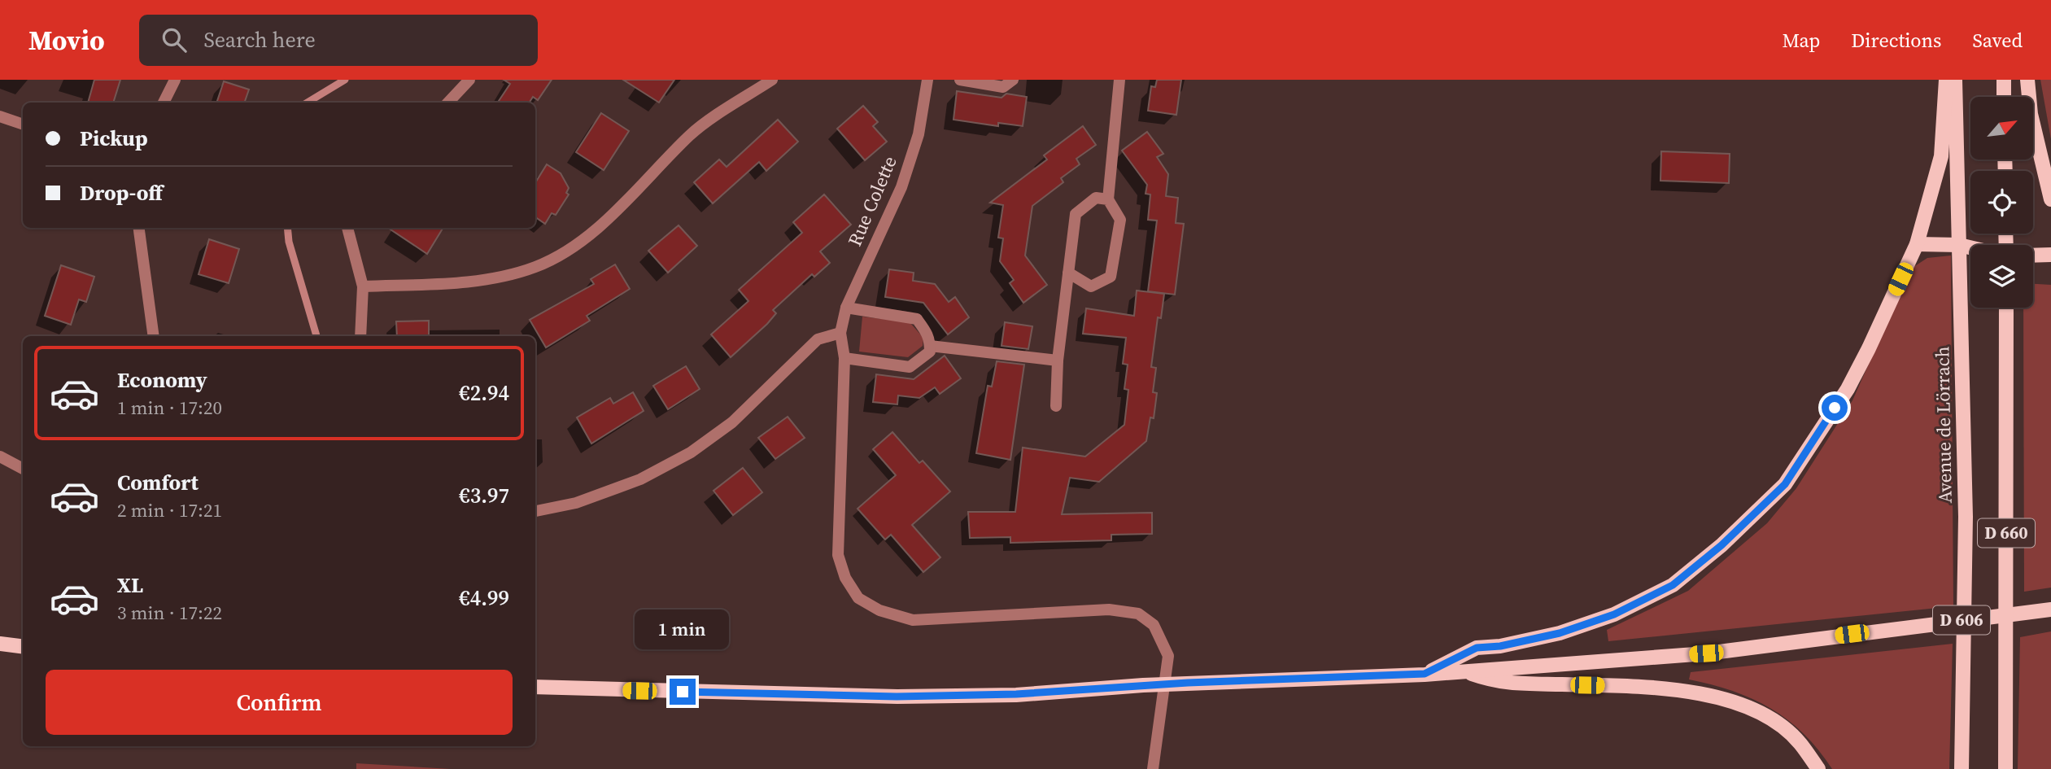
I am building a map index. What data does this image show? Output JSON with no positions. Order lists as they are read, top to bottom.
{
  "streets": {
    "main road": ["Avenue de Lörrach", "D 660", "D 606"],
    "street": ["Rue Colette"]
  },
  "north": "top right",
  "page": {
    "header": "Movio",
    "search": "Search here",
    "nav": ["Map", "Directions", "Saved"],
    "banner": ["Pickup", "Drop-off"],
    "list": [
      {
        "name": "Economy",
        "note": "1 min · 17:20",
        "value": "€2.94"
      },
      {
        "name": "Comfort",
        "note": "2 min · 17:21",
        "value": "€3.97"
      },
      {
        "name": "XL",
        "note": "3 min · 17:22",
        "value": "€4.99"
      }
    ],
    "bubble": "1 min",
    "buttons": "Confirm"
  }
}
